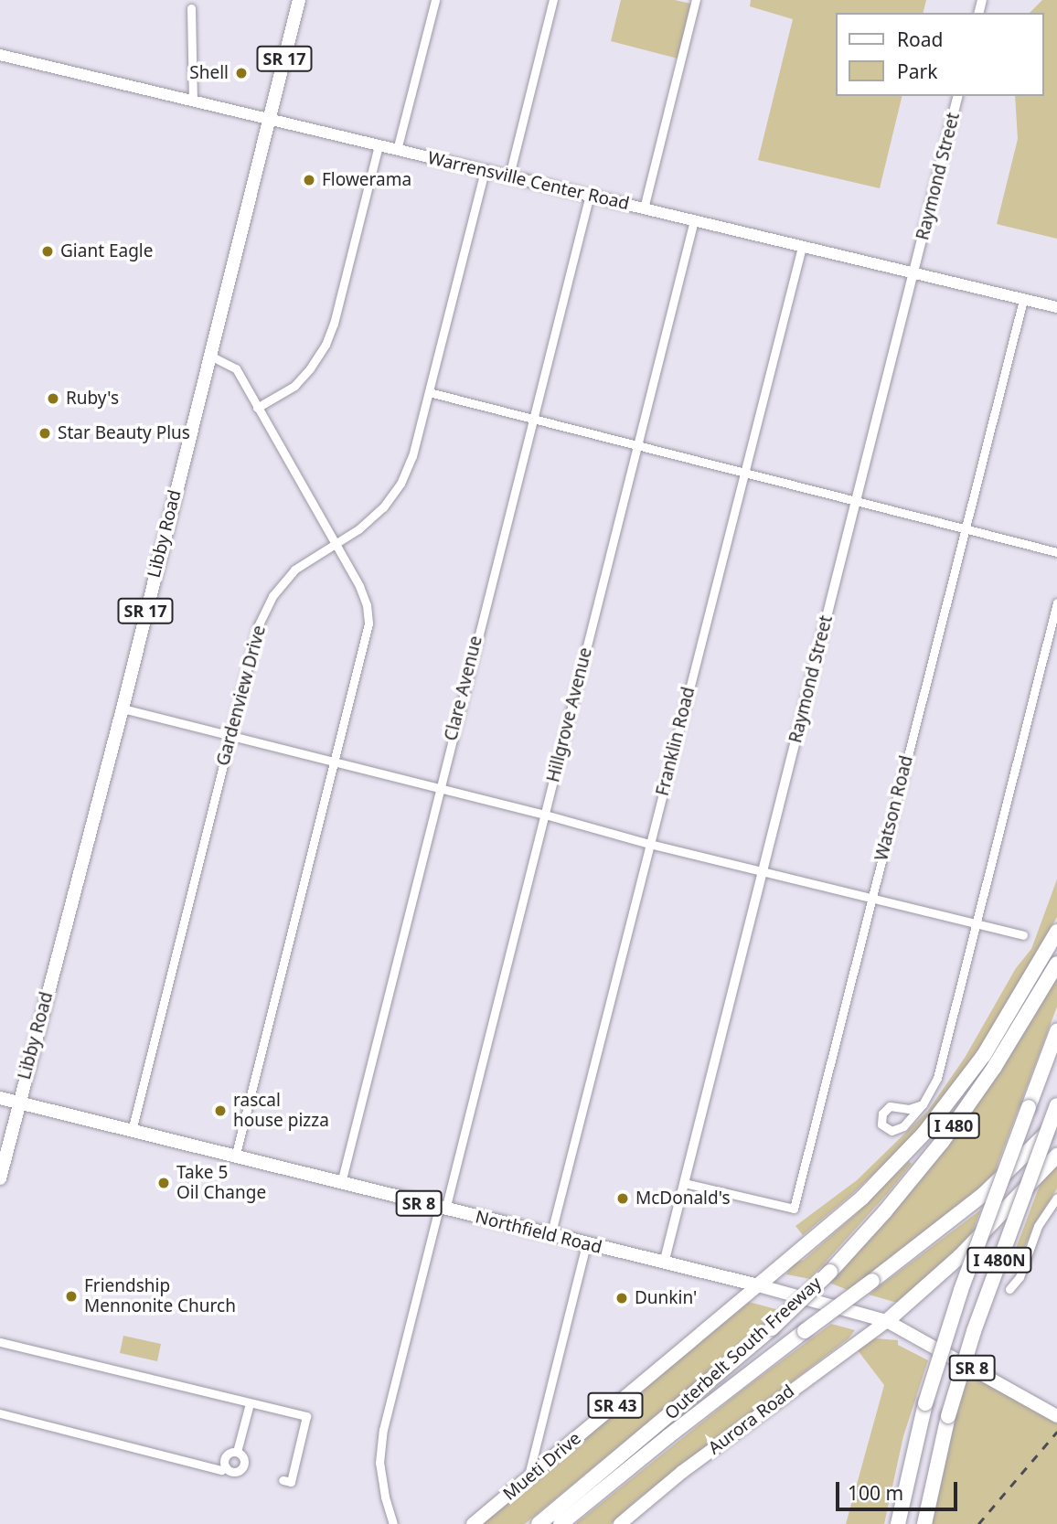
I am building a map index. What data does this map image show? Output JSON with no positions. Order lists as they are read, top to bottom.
{
  "streets": {
    "highway": ["I 480", "I 480N", "Outerbelt South Freeway"],
    "main road": [
      "SR 17",
      "Warrensville Center Road",
      "Libby Road",
      "SR 8",
      "Northfield Road",
      "SR 43",
      "Aurora Road",
      "Mueti Drive"
    ],
    "street": [
      "Raymond Street",
      "Clare Avenue",
      "Gardenview Drive",
      "Hillgrove Avenue",
      "Franklin Road",
      "Watson Road"
    ]
  },
  "crossings": [
    ["Raymond Street", "Warrensville Center Road"],
    ["Raymond Street", "Watson Road"],
    ["Raymond Street", "Northfield Road"],
    ["Warrensville Center Road", "Libby Road"],
    ["Warrensville Center Road", "Clare Avenue"],
    ["Warrensville Center Road", "Gardenview Drive"],
    ["Warrensville Center Road", "Hillgrove Avenue"],
    ["Warrensville Center Road", "Franklin Road"],
    ["Warrensville Center Road", "Watson Road"],
    ["Libby Road", "Northfield Road"],
    ["Clare Avenue", "Northfield Road"],
    ["Gardenview Drive", "Northfield Road"],
    ["Hillgrove Avenue", "Northfield Road"],
    ["Franklin Road", "Northfield Road"],
    ["Northfield Road", "Aurora Road"],
    ["Northfield Road", "Mueti Drive"]
  ],
  "places": [
    "Shell",
    "Flowerama",
    "Giant Eagle",
    "Ruby's",
    "Star Beauty Plus",
    "rascal house pizza",
    "Take 5 Oil Change",
    "McDonald's",
    "Friendship Mennonite Church",
    "Dunkin'"
  ],
  "legend": ["Road", "Park"],
  "scale_bar": "100 m"
}
